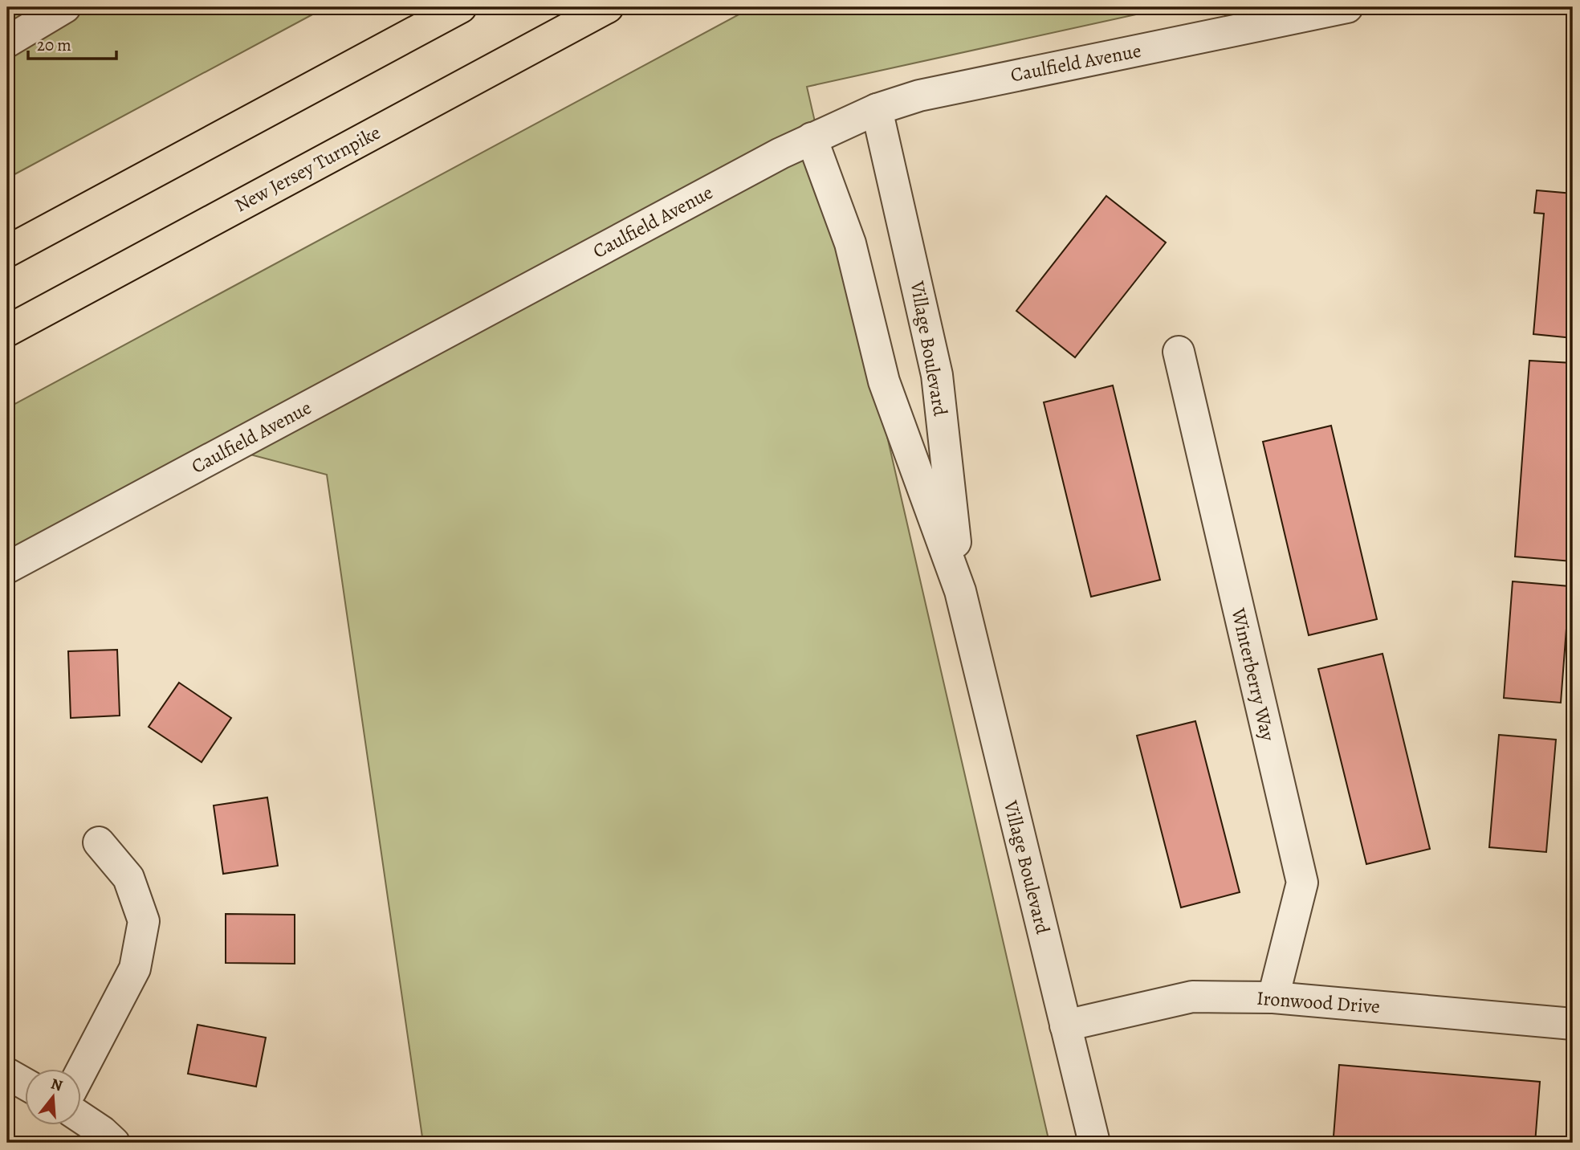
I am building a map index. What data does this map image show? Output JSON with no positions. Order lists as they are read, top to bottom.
{
  "streets": {
    "highway": ["New Jersey Turnpike"],
    "street": [
      "Caulfield Avenue",
      "Village Boulevard",
      "Winterberry Way",
      "Ironwood Drive"
    ]
  },
  "crossings": [
    ["Caulfield Avenue", "Village Boulevard"],
    ["Village Boulevard", "Ironwood Drive"],
    ["Winterberry Way", "Ironwood Drive"]
  ],
  "scale_bar": "20 m",
  "north": "top"
}
